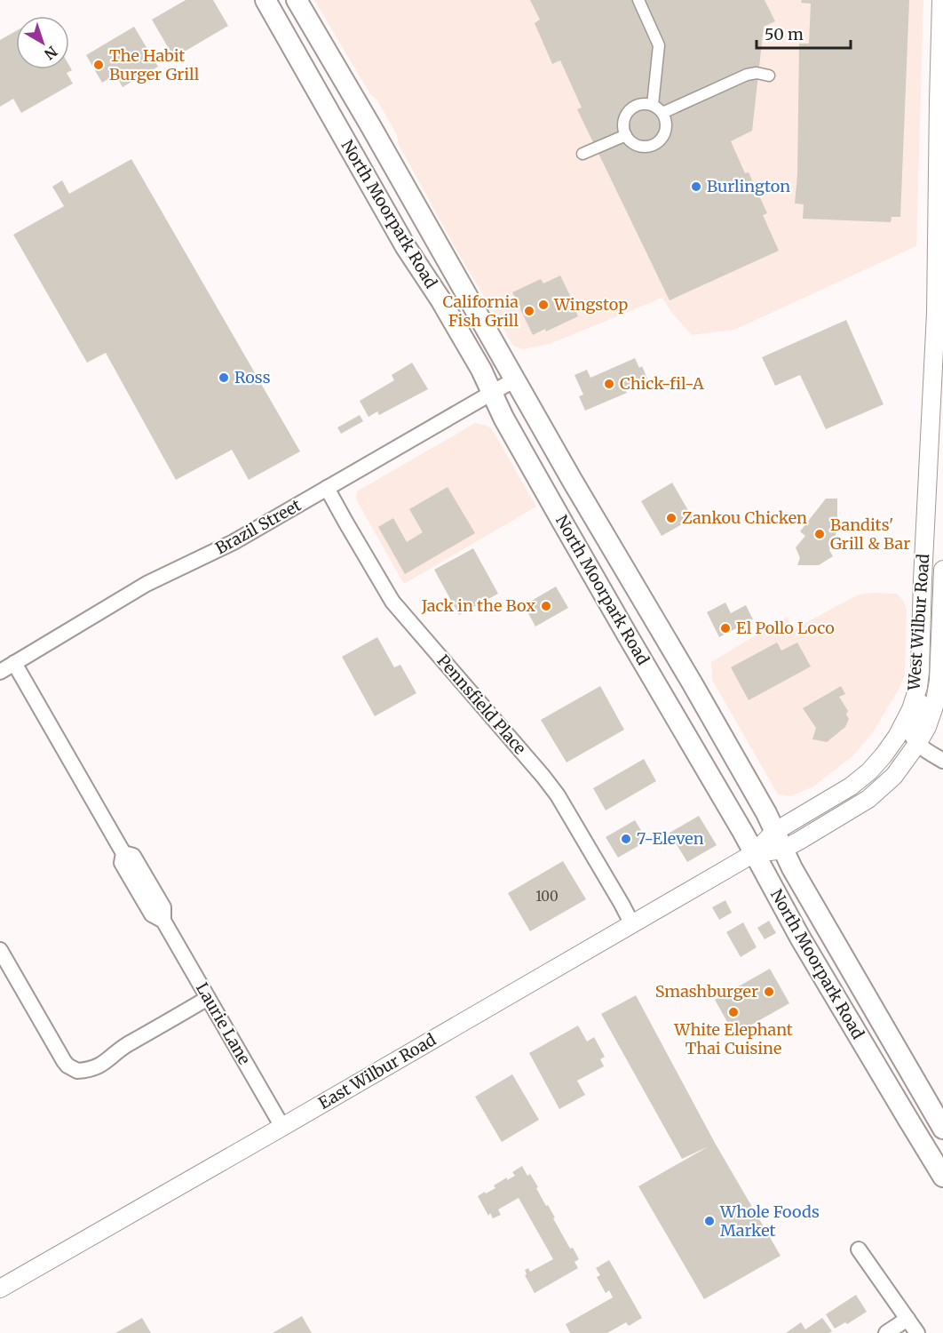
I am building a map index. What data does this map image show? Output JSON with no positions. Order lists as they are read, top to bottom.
{
  "streets": {
    "main road": ["North Moorpark Road"],
    "street": [
      "Brazil Street",
      "West Wilbur Road",
      "Pennsfield Place",
      "Laurie Lane",
      "East Wilbur Road"
    ]
  },
  "crossings": [
    ["North Moorpark Road", "Brazil Street"],
    ["North Moorpark Road", "West Wilbur Road"],
    ["North Moorpark Road", "East Wilbur Road"],
    ["Brazil Street", "Pennsfield Place"],
    ["Brazil Street", "Laurie Lane"],
    ["West Wilbur Road", "East Wilbur Road"],
    ["Pennsfield Place", "East Wilbur Road"],
    ["Laurie Lane", "East Wilbur Road"]
  ],
  "places": [
    "The Habit Burger Grill",
    "Burlington",
    "Wingstop",
    "California Fish Grill",
    "Ross",
    "Chick-fil-A",
    "Zankou Chicken",
    "Bandits' Grill & Bar",
    "Jack in the Box",
    "El Pollo Loco",
    "7-Eleven",
    "Smashburger",
    "White Elephant Thai Cuisine",
    "Whole Foods Market"
  ],
  "house_numbers": ["100"],
  "scale_bar": "50 m",
  "north": "bottom right"
}
